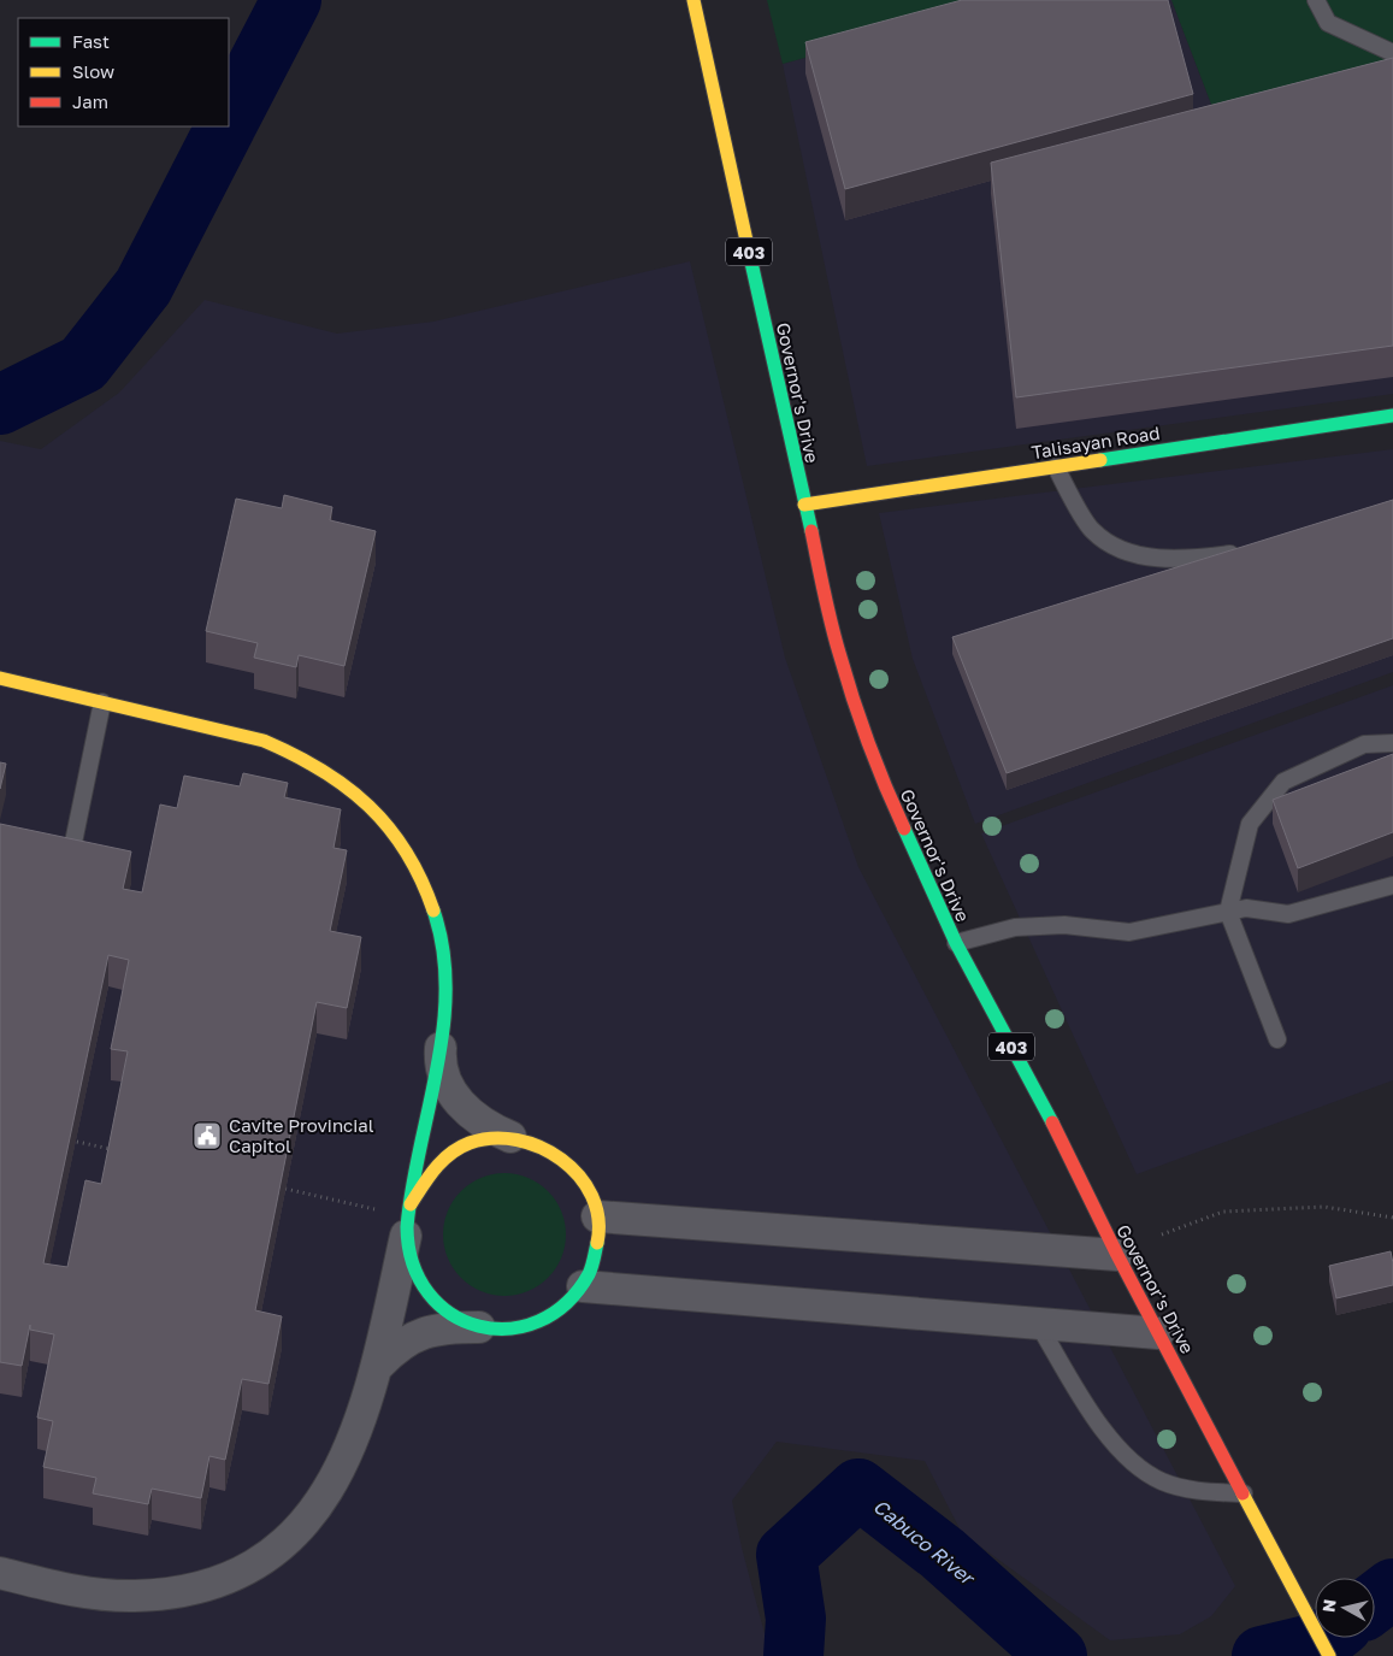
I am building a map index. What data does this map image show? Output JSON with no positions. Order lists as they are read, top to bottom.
{
  "streets": {
    "main road": ["403", "Governor's Drive", "Talisayan Road"]
  },
  "crossings": [
    ["Governor's Drive", "Talisayan Road"]
  ],
  "water": ["Cabuco River"],
  "places": {
    "public building": ["Cavite Provincial Capitol"]
  },
  "legend": ["Fast", "Slow", "Jam"],
  "north": "left"
}
